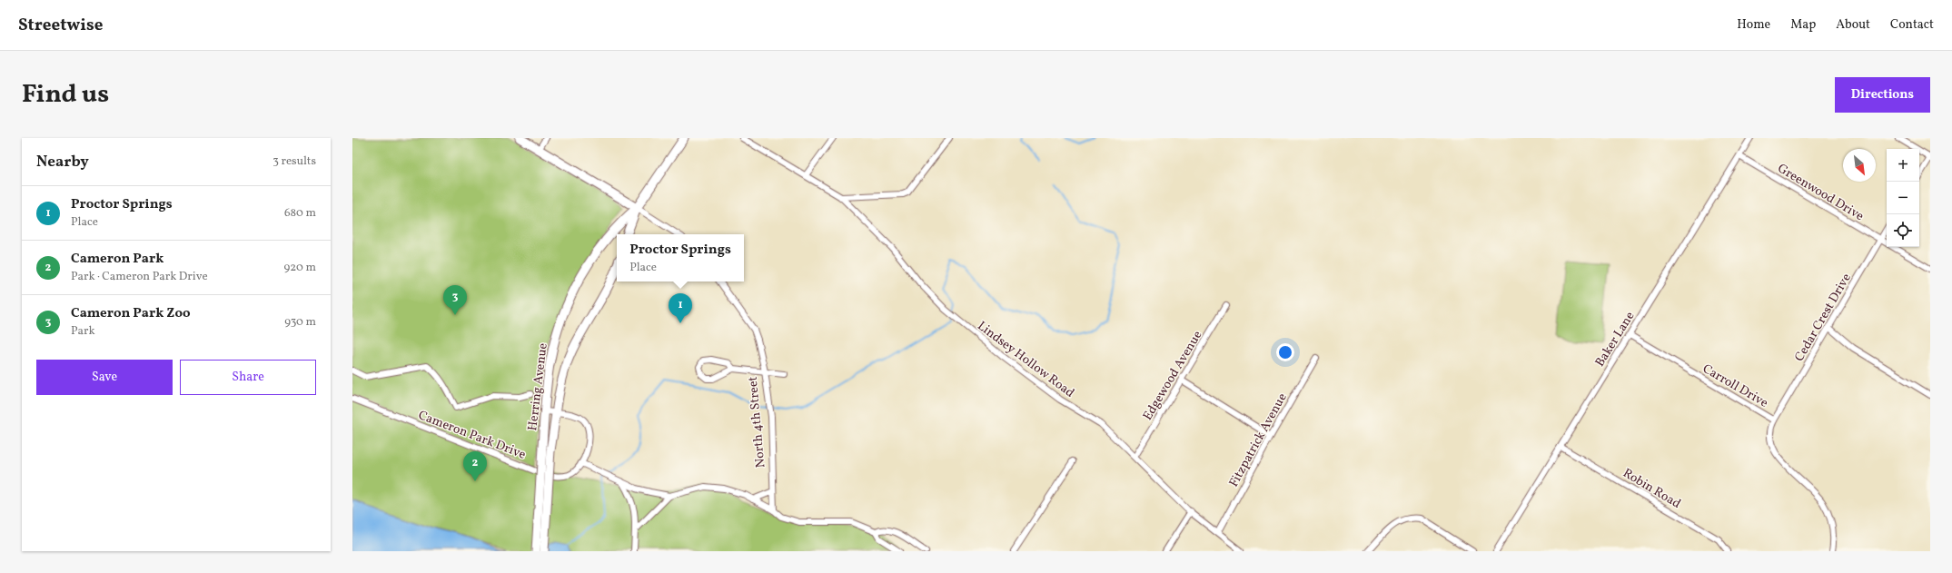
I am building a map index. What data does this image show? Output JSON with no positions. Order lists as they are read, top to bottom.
{
  "streets": {
    "main road": ["Herring Avenue"],
    "street": [
      "Greenwood Drive",
      "Cedar Crest Drive",
      "Baker Lane",
      "Lindsey Hollow Road",
      "Edgewood Avenue",
      "Carroll Drive",
      "North 4th Street",
      "Cameron Park Drive",
      "Fitzpatrick Avenue",
      "Robin Road"
    ]
  },
  "crossings": [
    ["Greenwood Drive", "Cedar Crest Drive"],
    ["Greenwood Drive", "Baker Lane"],
    ["Cedar Crest Drive", "Carroll Drive"],
    ["Baker Lane", "Carroll Drive"],
    ["Baker Lane", "Robin Road"],
    ["Lindsey Hollow Road", "Edgewood Avenue"],
    ["Lindsey Hollow Road", "Fitzpatrick Avenue"]
  ],
  "north": "bottom right",
  "page": {
    "header": "Streetwise",
    "nav": [
      "Home",
      "Map",
      "About",
      "Contact"
    ],
    "title": "Find us",
    "buttons": [
      "Directions",
      ["Save", "Share"]
    ],
    "heading": ["Nearby", "3 results"],
    "map_buttons": ["+", "−"],
    "list": [
      {
        "mark": "1",
        "name": "Proctor Springs",
        "note": "Place",
        "value": "680 m"
      },
      {
        "mark": "2",
        "name": "Cameron Park",
        "note": "Park · Cameron Park Drive",
        "value": "920 m"
      },
      {
        "mark": "3",
        "name": "Cameron Park Zoo",
        "note": "Park",
        "value": "930 m"
      }
    ],
    "popup": ["Proctor Springs", "Place"],
    "pins": ["3", "1", "2"]
  }
}
